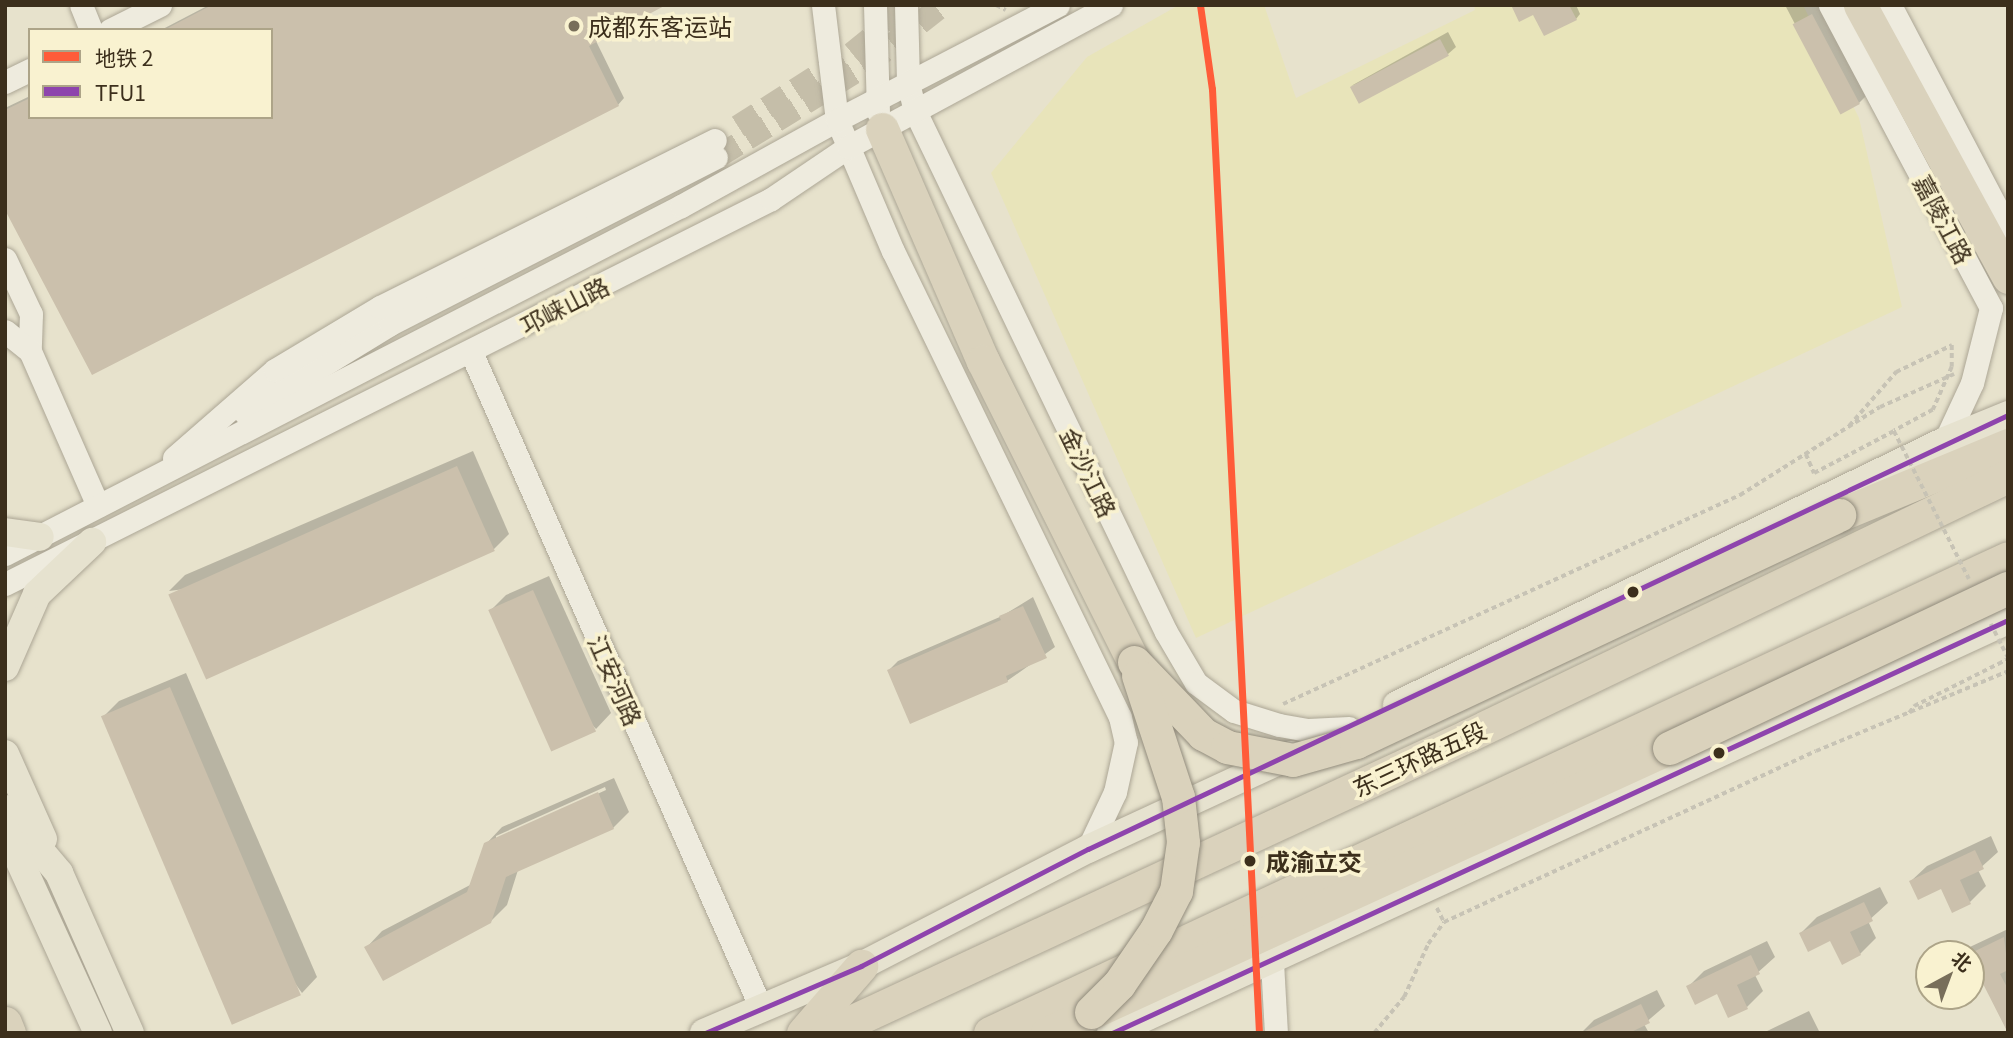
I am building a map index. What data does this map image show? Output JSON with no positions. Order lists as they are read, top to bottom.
{
  "streets": {
    "highway": ["东三环路五段"],
    "street": [
      "嘉陵江路",
      "邛崃山路",
      "金沙江路",
      "江安河路"
    ]
  },
  "crossings": [
    ["邛崃山路", "金沙江路"],
    ["邛崃山路", "江安河路"]
  ],
  "places": ["成都东客运站", "成渝立交"],
  "lines": ["metro line 2", "transit line TFU1"],
  "legend": ["地铁 2", "TFU1"],
  "north": "top right"
}
